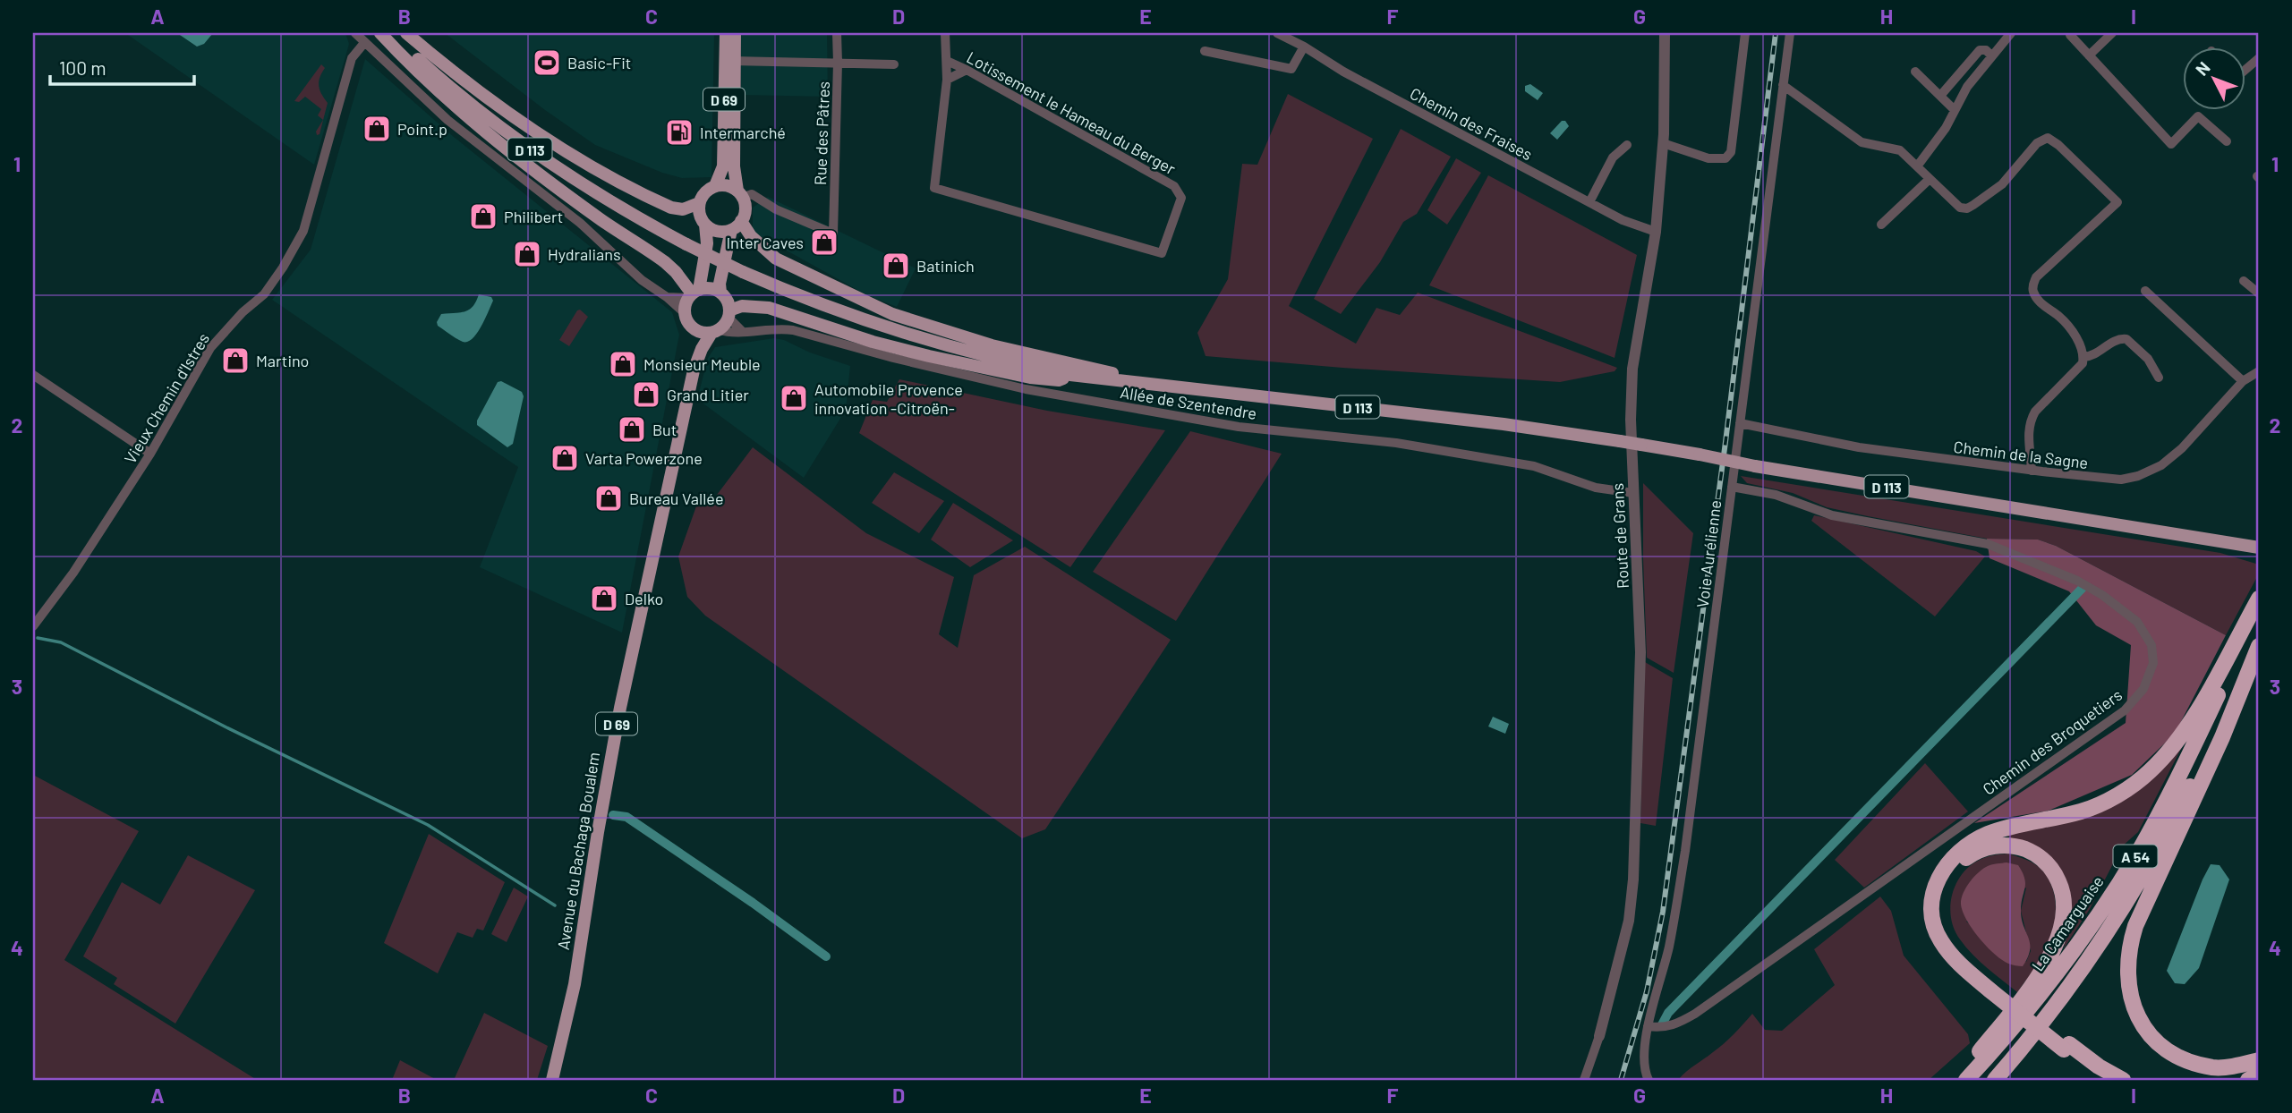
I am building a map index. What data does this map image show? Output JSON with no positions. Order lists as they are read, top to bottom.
{
  "streets": {
    "highway": ["A 54", "La Camarguaise"],
    "main road": ["D 69", "D 113", "Avenue du Bachaga Boualem"],
    "street": [
      "Lotissement le Hameau du Berger",
      "Chemin des Fraises",
      "Rue des Pâtres",
      "Vieux Chemin d'Istres",
      "Allée de Szentendre",
      "Chemin de la Sagne",
      "Route de Grans",
      "Voie Aurélienne",
      "Chemin des Broquetiers"
    ]
  },
  "crossings": [
    ["D 69", "Rue des Pâtres"],
    ["D 69", "D 113"],
    ["D 69", "Allée de Szentendre"],
    ["D 69", "Avenue du Bachaga Boualem"],
    ["Chemin des Fraises", "Route de Grans"],
    ["Rue des Pâtres", "D 113"],
    ["Allée de Szentendre", "Route de Grans"],
    ["Chemin de la Sagne", "Voie Aurélienne"],
    ["Voie Aurélienne", "Chemin des Broquetiers"]
  ],
  "places": {
    "sports": ["Basic-Fit"],
    "shop": [
      "Point.p",
      "Philibert",
      "Inter Caves",
      "Hydralians",
      "Batinich",
      "Martino",
      "Monsieur Meuble",
      "Grand Litier",
      "Automobile Provence innovation -Citroën-",
      "But",
      "Varta Powerzone",
      "Bureau Vallée",
      "Delko"
    ],
    "fuel station": ["Intermarché"]
  },
  "scale_bar": "100 m",
  "north": "top left",
  "grid": {
    "columns": [
      "A",
      "B",
      "C",
      "D",
      "E",
      "F",
      "G",
      "H",
      "I"
    ],
    "rows": [
      "1",
      "2",
      "3",
      "4"
    ]
  }
}
